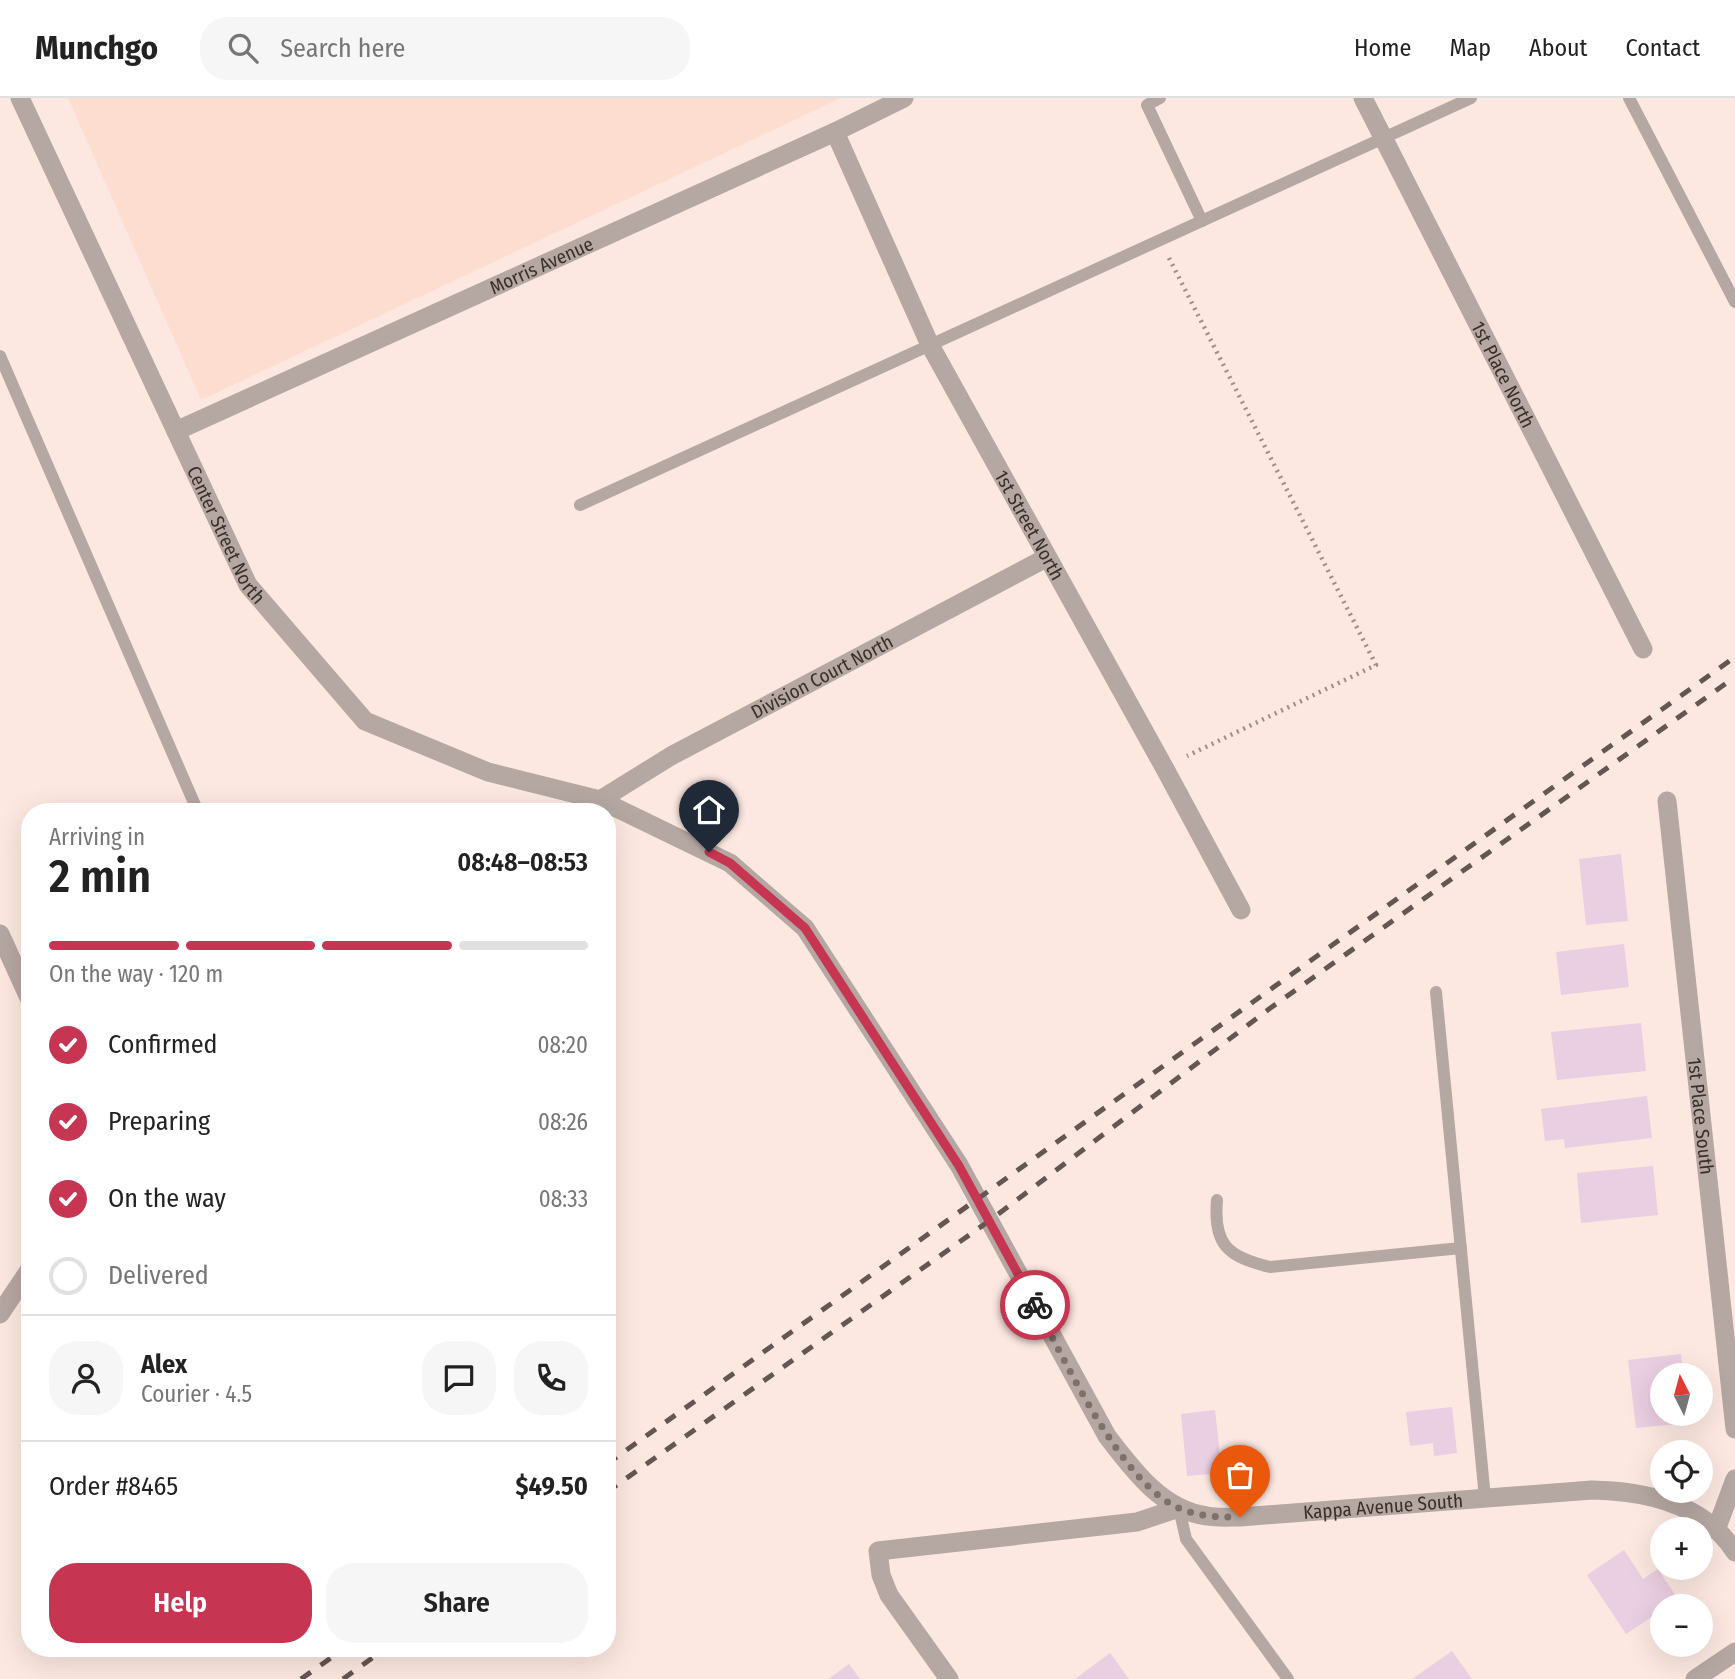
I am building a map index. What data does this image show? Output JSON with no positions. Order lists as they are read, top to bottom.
{
  "streets": {
    "street": [
      "Morris Avenue",
      "1st Place North",
      "1st Street North",
      "Center Street North",
      "Division Court North",
      "1st Place South",
      "Kappa Avenue South"
    ]
  },
  "crossings": [
    ["Morris Avenue", "1st Street North"],
    ["Morris Avenue", "Center Street North"],
    ["1st Street North", "Division Court North"],
    ["Center Street North", "Division Court North"],
    ["Center Street North", "Kappa Avenue South"]
  ],
  "north": "top",
  "page": {
    "header": "Munchgo",
    "search": "Search here",
    "nav": [
      "Home",
      "Map",
      "About",
      "Contact"
    ],
    "heading": ["2 min", "Arriving in", "08:48–08:53"],
    "panel": [
      "Alex",
      "Courier · 4.5",
      "Order #8465",
      "$49.50"
    ],
    "bar": "On the way · 120 m",
    "list": [
      ["Confirmed", "08:20"],
      ["Preparing", "08:26"],
      ["On the way", "08:33"],
      "Delivered"
    ],
    "map_buttons": ["+", "−"],
    "buttons": ["Help", "Share"]
  }
}
